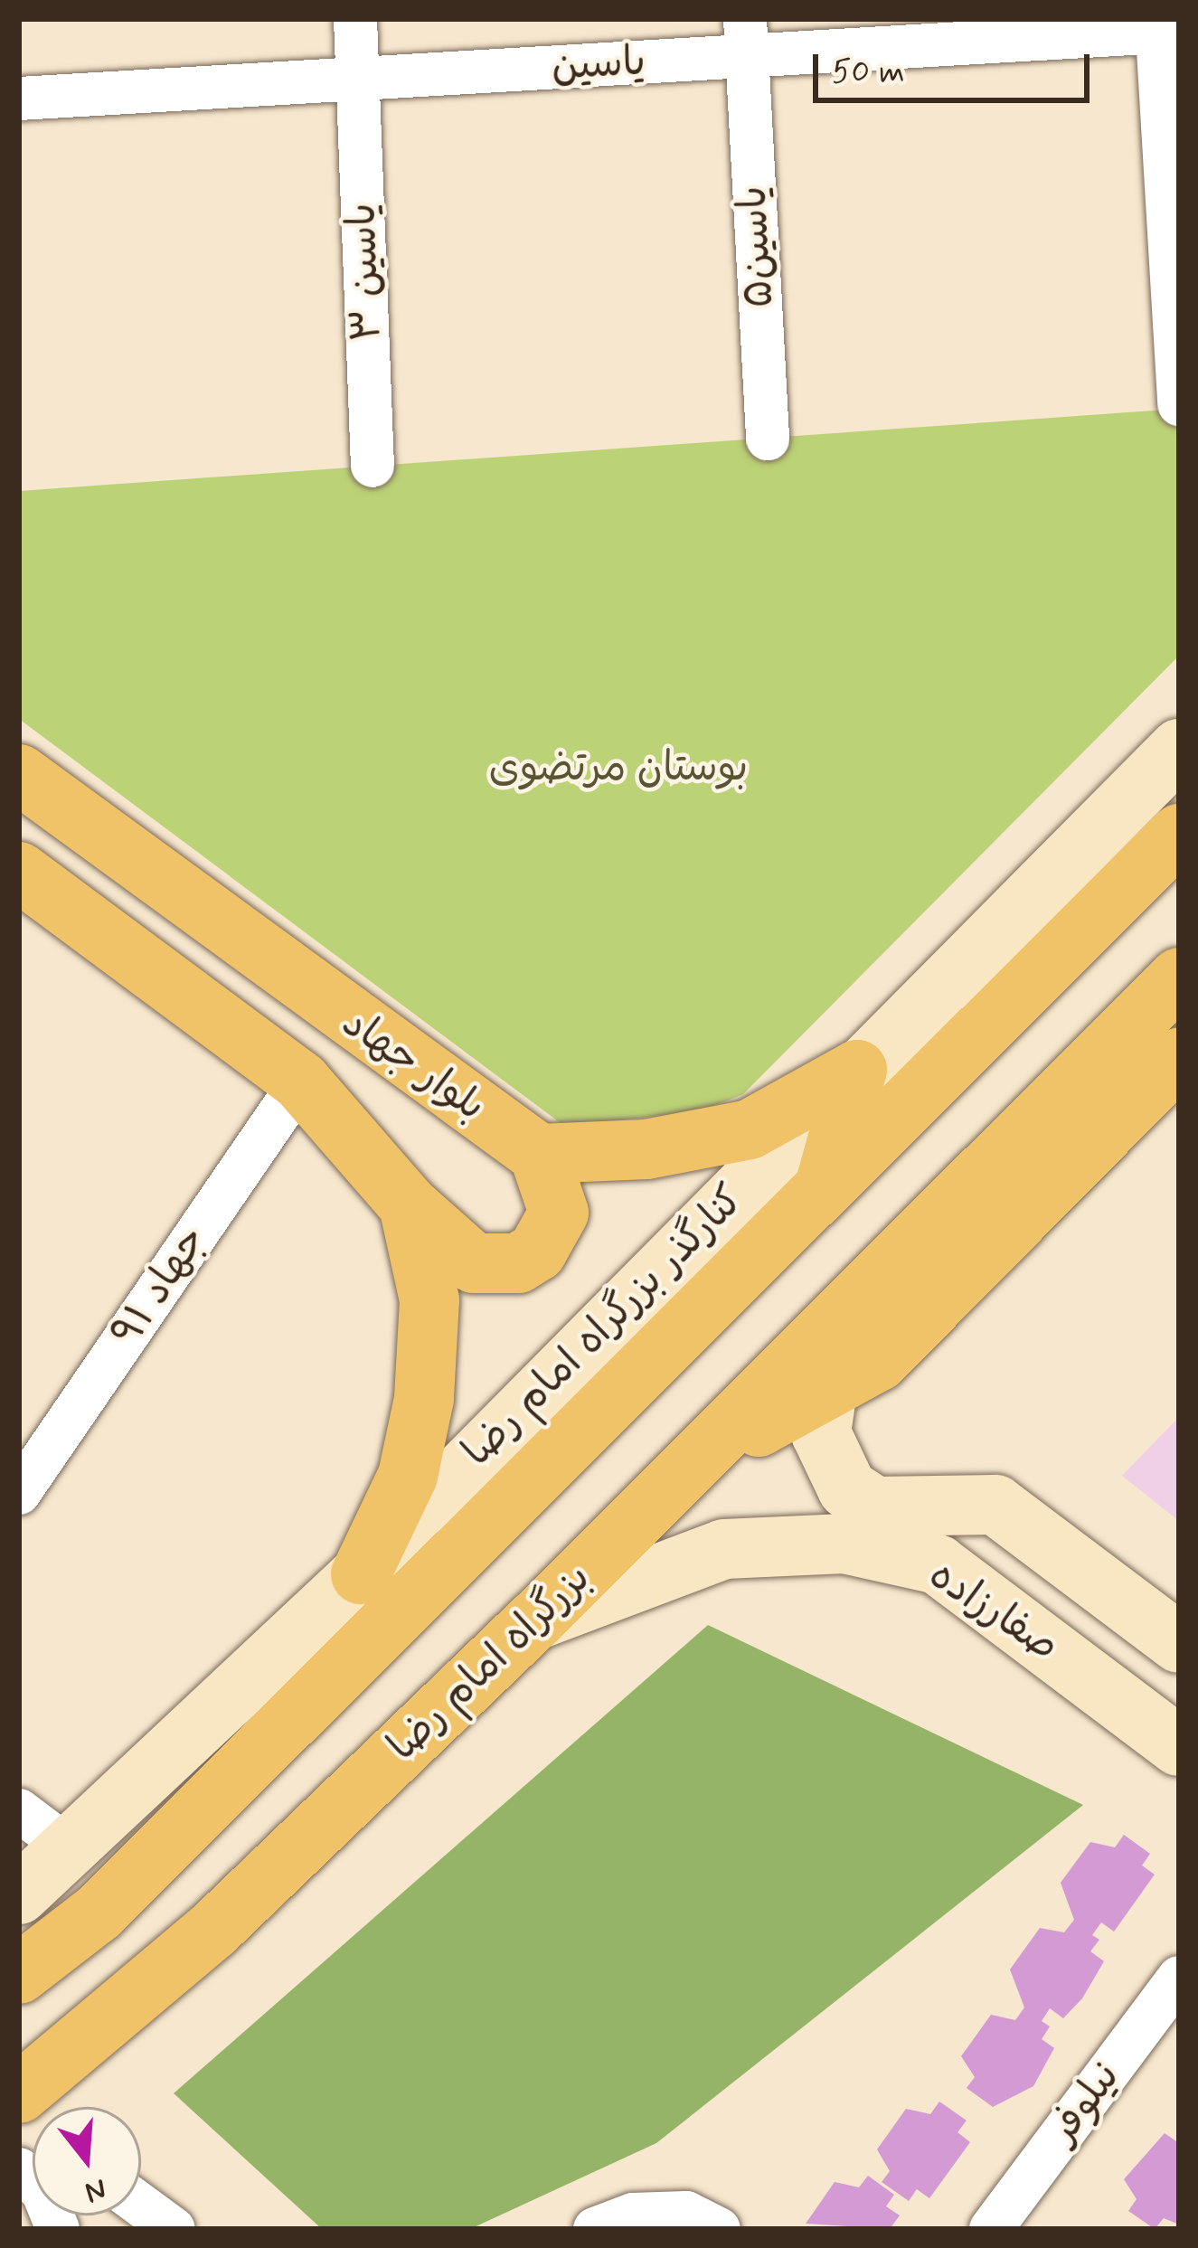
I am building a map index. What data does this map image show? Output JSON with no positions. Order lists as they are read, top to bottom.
{
  "streets": {
    "main road": [
      "بلوار جهاد",
      "کنارگذر بزرگراه امام رضا",
      "صفارزاده",
      "بزرگراه امام رضا"
    ],
    "street": [
      "یاسین",
      "یاسین۵",
      "یاسین ۳",
      "جهاد ۹۱",
      "نیلوفر"
    ]
  },
  "crossings": [
    ["یاسین", "یاسین۵"],
    ["یاسین", "یاسین ۳"],
    ["بلوار جهاد", "جهاد ۹۱"],
    ["بلوار جهاد", "کنارگذر بزرگراه امام رضا"],
    ["صفارزاده", "بزرگراه امام رضا"]
  ],
  "parks": ["بوستان مرتضوی"],
  "scale_bar": "50 m",
  "north": "bottom"
}
